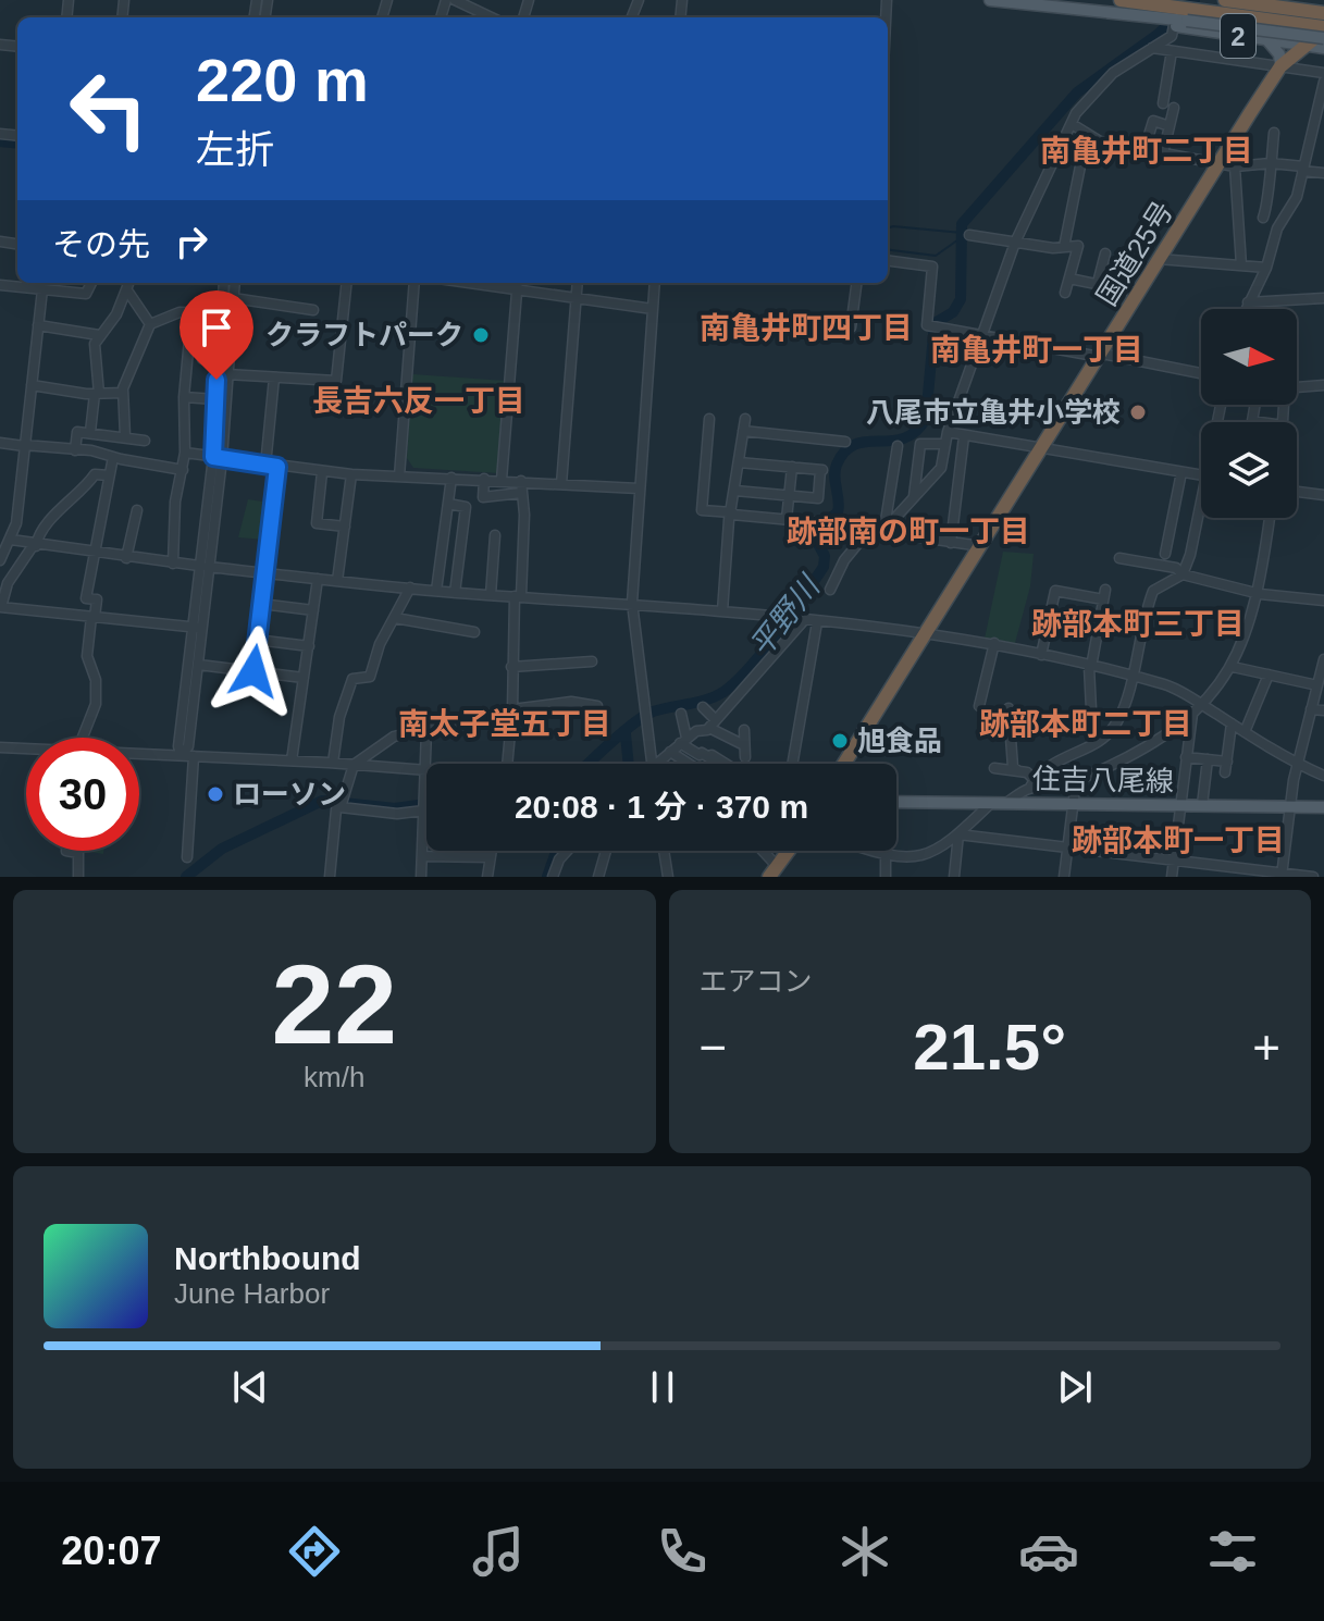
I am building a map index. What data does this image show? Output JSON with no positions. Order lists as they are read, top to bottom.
{
  "streets": {
    "highway": ["国道25号"],
    "main road": ["2", "住吉八尾線"]
  },
  "crossings": [
    ["2", "国道25号"]
  ],
  "districts": [
    "南亀井町二丁目",
    "南亀井町四丁目",
    "南亀井町一丁目",
    "長吉六反一丁目",
    "跡部南の町一丁目",
    "跡部本町三丁目",
    "南太子堂五丁目",
    "跡部本町二丁目",
    "跡部本町一丁目"
  ],
  "water": ["平野川"],
  "places": [
    "クラフトパーク",
    "八尾市立亀井小学校",
    "旭食品",
    "ローソン"
  ],
  "north": "right",
  "page": {
    "turn": ["220 m", "左折"],
    "then": "その先",
    "limit": "30",
    "trip": "20:08 · 1 分 · 370 m",
    "tile": [
      ["22", "km/h"],
      "エアコン"
    ],
    "heat": ["−", "21.5°", "+"],
    "song": ["Northbound", "June Harbor"],
    "tabs": "20:07"
  }
}
